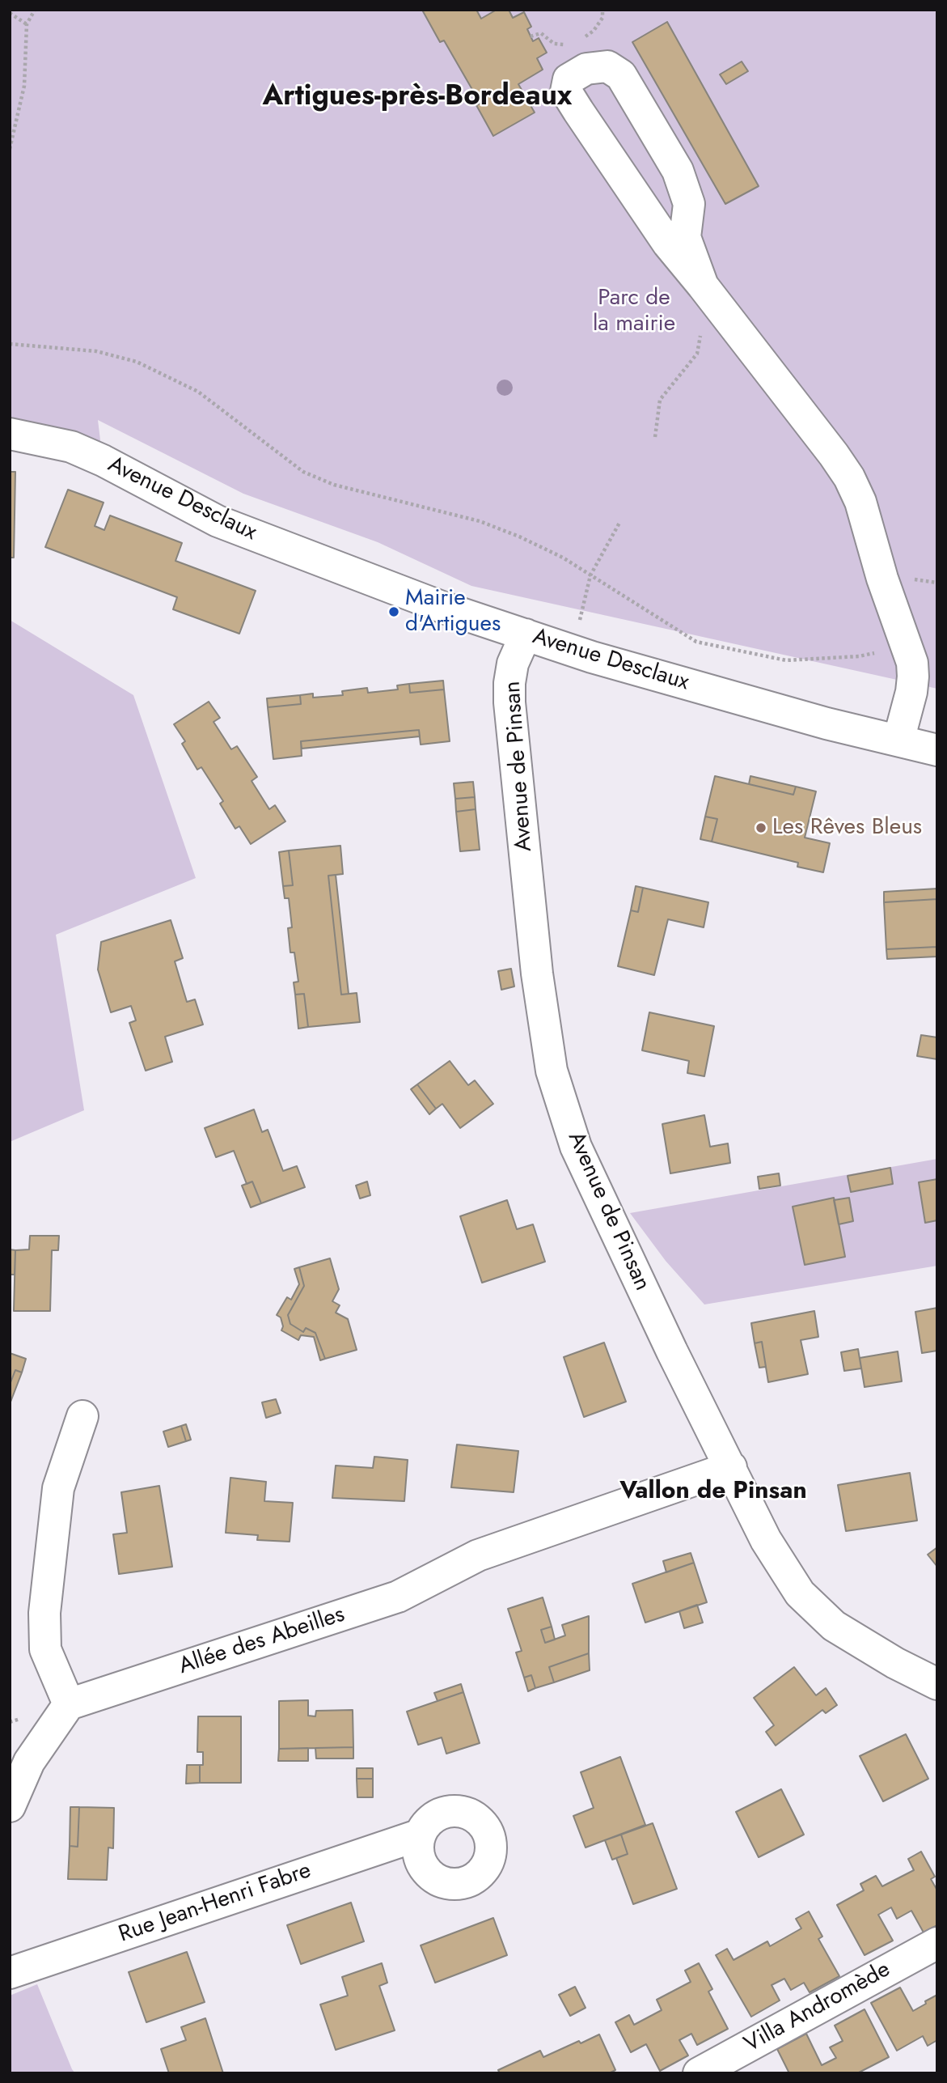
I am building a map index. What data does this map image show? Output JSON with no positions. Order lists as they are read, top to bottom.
{
  "streets": {
    "street": [
      "Avenue Desclaux",
      "Avenue de Pinsan",
      "Allée des Abeilles",
      "Rue Jean-Henri Fabre",
      "Villa Andromède"
    ]
  },
  "crossings": [
    ["Avenue Desclaux", "Avenue de Pinsan"],
    ["Avenue de Pinsan", "Allée des Abeilles"]
  ],
  "districts": ["Artigues-près-Bordeaux", "Vallon de Pinsan"],
  "parks": ["Parc de la mairie"],
  "places": ["Mairie d'Artigues", "Les Rêves Bleus"]
}
